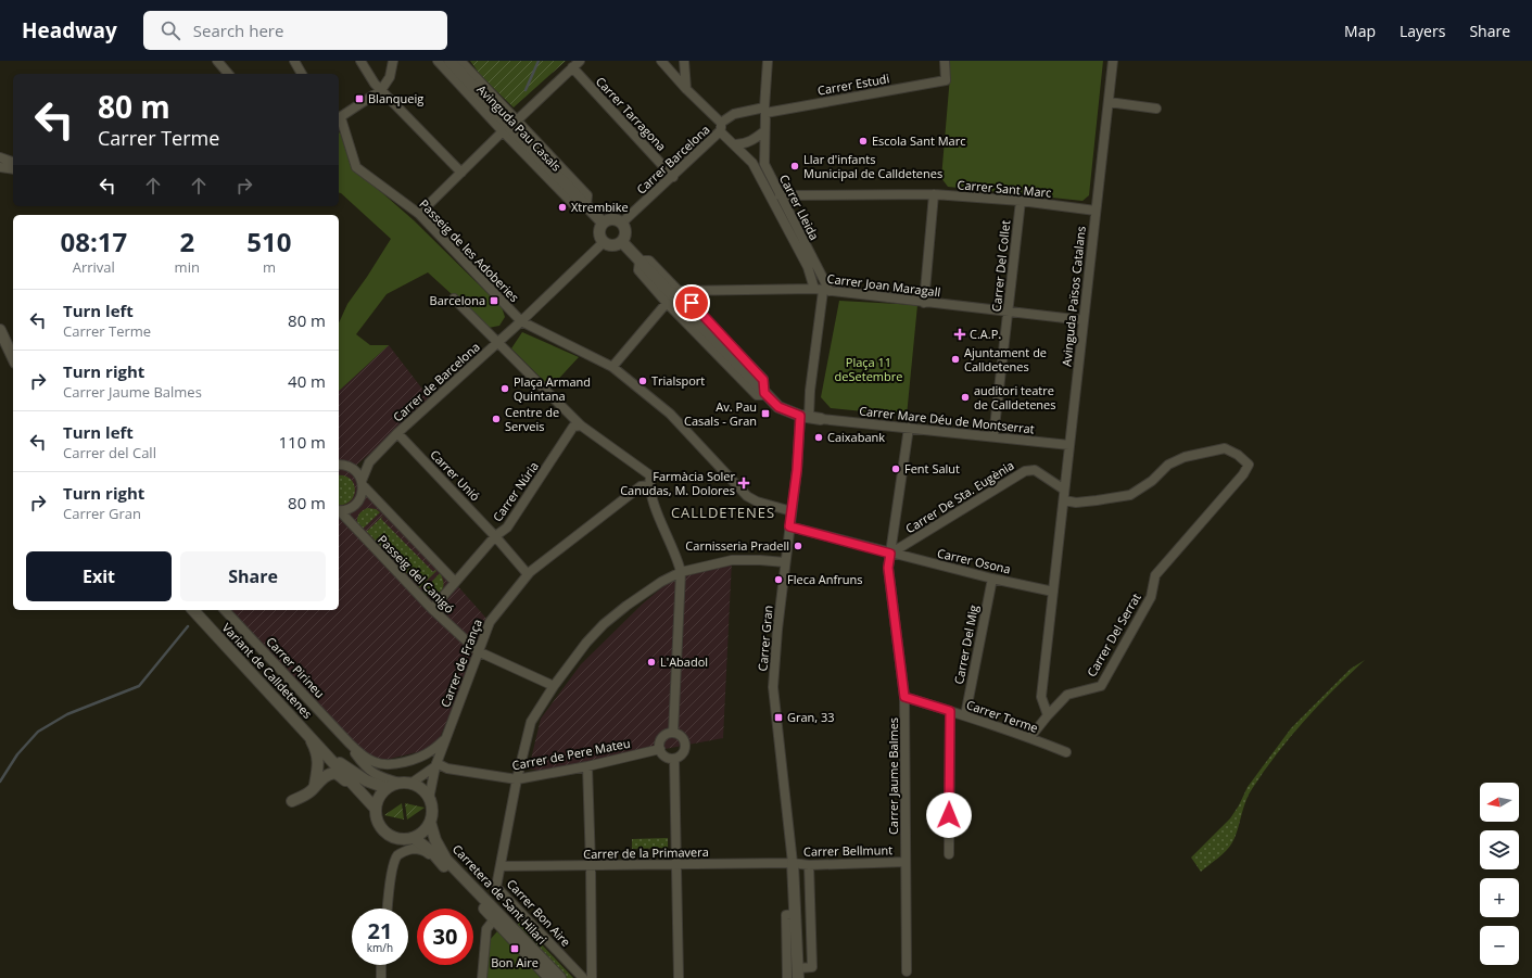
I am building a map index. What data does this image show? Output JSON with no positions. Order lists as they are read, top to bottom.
{
  "streets": {
    "street": [
      "Carrer Estudi",
      "Carrer Tarragona",
      "Avinguda Pau Casals",
      "Carrer Barcelona",
      "Carrer Sant Marc",
      "Carrer Lleida",
      "Passeig de les Adoberies",
      "Carrer Del Collet",
      "Carrer Joan Maragall",
      "Avinguda Països Catalans",
      "Carrer de Barcelona",
      "Carrer Mare Déu de Montserrat",
      "Carrer Unió",
      "Carrer Núria",
      "Carrer De Sta. Eugènia",
      "Carrer Osona",
      "Passeig del Canigó",
      "Carrer Del Serrat",
      "Carrer Gran",
      "Carrer Del Mig",
      "Carrer de França",
      "Carrer Pirineu",
      "Variant de Calldetenes",
      "Carrer Terme",
      "Carrer de Pere Mateu",
      "Carrer Jaume Balmes",
      "Carrer Bellmunt",
      "Carrer de la Primavera",
      "Carretera de Sant Hilari",
      "Carrer Bon Aire"
    ]
  },
  "crossings": [
    ["Carrer Estudi", "Carrer Lleida"],
    ["Carrer Tarragona", "Carrer Barcelona"],
    ["Avinguda Pau Casals", "Carrer Barcelona"],
    ["Carrer Barcelona", "Carrer Lleida"],
    ["Carrer Sant Marc", "Carrer Lleida"],
    ["Carrer Sant Marc", "Carrer Del Collet"],
    ["Carrer Sant Marc", "Avinguda Països Catalans"],
    ["Carrer Lleida", "Carrer Joan Maragall"],
    ["Carrer Lleida", "Carrer Gran"],
    ["Passeig de les Adoberies", "Carrer de Barcelona"],
    ["Passeig de les Adoberies", "Carrer Gran"],
    ["Carrer Del Collet", "Carrer Joan Maragall"],
    ["Carrer Del Collet", "Carrer Mare Déu de Montserrat"],
    ["Carrer Joan Maragall", "Avinguda Països Catalans"],
    ["Carrer Joan Maragall", "Carrer Gran"],
    ["Avinguda Països Catalans", "Carrer Mare Déu de Montserrat"],
    ["Avinguda Països Catalans", "Carrer De Sta. Eugènia"],
    ["Avinguda Països Catalans", "Carrer Osona"],
    ["Avinguda Països Catalans", "Carrer Del Serrat"],
    ["Carrer de Barcelona", "Carrer Unió"],
    ["Carrer de Barcelona", "Passeig del Canigó"],
    ["Carrer Mare Déu de Montserrat", "Carrer Jaume Balmes"],
    ["Carrer Unió", "Carrer Núria"],
    ["Carrer Unió", "Carrer de França"],
    ["Carrer Núria", "Passeig del Canigó"],
    ["Carrer De Sta. Eugènia", "Carrer Osona"],
    ["Carrer De Sta. Eugènia", "Carrer Jaume Balmes"],
    ["Carrer Osona", "Carrer Gran"],
    ["Carrer Osona", "Carrer Del Mig"],
    ["Carrer Osona", "Carrer Jaume Balmes"],
    ["Passeig del Canigó", "Carrer de França"],
    ["Passeig del Canigó", "Carrer Bon Aire"],
    ["Carrer Del Serrat", "Carrer Terme"],
    ["Carrer Gran", "Carrer Bellmunt"],
    ["Carrer Gran", "Carrer de la Primavera"],
    ["Carrer Gran", "Carrer Bon Aire"],
    ["Carrer Del Mig", "Carrer Terme"],
    ["Carrer de França", "Carrer Pirineu"],
    ["Carrer de França", "Variant de Calldetenes"],
    ["Carrer de França", "Carrer de Pere Mateu"],
    ["Carrer de França", "Carretera de Sant Hilari"],
    ["Carrer Pirineu", "Variant de Calldetenes"],
    ["Carrer Pirineu", "Carretera de Sant Hilari"],
    ["Variant de Calldetenes", "Carretera de Sant Hilari"],
    ["Carrer Terme", "Carrer Jaume Balmes"],
    ["Carrer de Pere Mateu", "Carrer Bon Aire"],
    ["Carrer Jaume Balmes", "Carrer Bellmunt"],
    ["Carrer Bellmunt", "Carrer de la Primavera"],
    ["Carrer de la Primavera", "Carrer Bon Aire"]
  ],
  "districts": ["CALLDETENES"],
  "parks": ["Plaça 11 deSetembre"],
  "places": {
    "transit": [
      "Blanqueig",
      "Barcelona",
      "Av. Pau Casals - Gran",
      "Gran, 33",
      "Bon Aire"
    ],
    "other": [
      "Escola Sant Marc",
      "Llar d'infants Municipal de Calldetenes",
      "Xtrembike",
      "Ajuntament de Calldetenes",
      "Trialsport",
      "Plaça Armand Quintana",
      "auditori teatre de Calldetenes",
      "Centre de Serveis",
      "Caixabank",
      "Fent Salut",
      "Carnisseria Pradell",
      "Fleca Anfruns",
      "L'Abadol"
    ],
    "health": ["C.A.P.", "Farmàcia Soler Canudas, M. Dolores"]
  },
  "north": "left",
  "page": {
    "header": "Headway",
    "search": "Search here",
    "nav": ["Map", "Layers", "Share"],
    "turn": ["80 m", "Carrer Terme"],
    "eta": [
      "08:17",
      "Arrival",
      "2",
      "min",
      "510",
      "m"
    ],
    "list": [
      {
        "name": "Turn left",
        "note": "Carrer Terme",
        "value": "80 m"
      },
      {
        "name": "Turn right",
        "note": "Carrer Jaume Balmes",
        "value": "40 m"
      },
      {
        "name": "Turn left",
        "note": "Carrer del Call",
        "value": "110 m"
      },
      {
        "name": "Turn right",
        "note": "Carrer Gran",
        "value": "80 m"
      }
    ],
    "buttons": ["Exit", "Share"],
    "map_buttons": ["+", "−"],
    "speed": "21 km/h",
    "limit": "30"
  }
}
